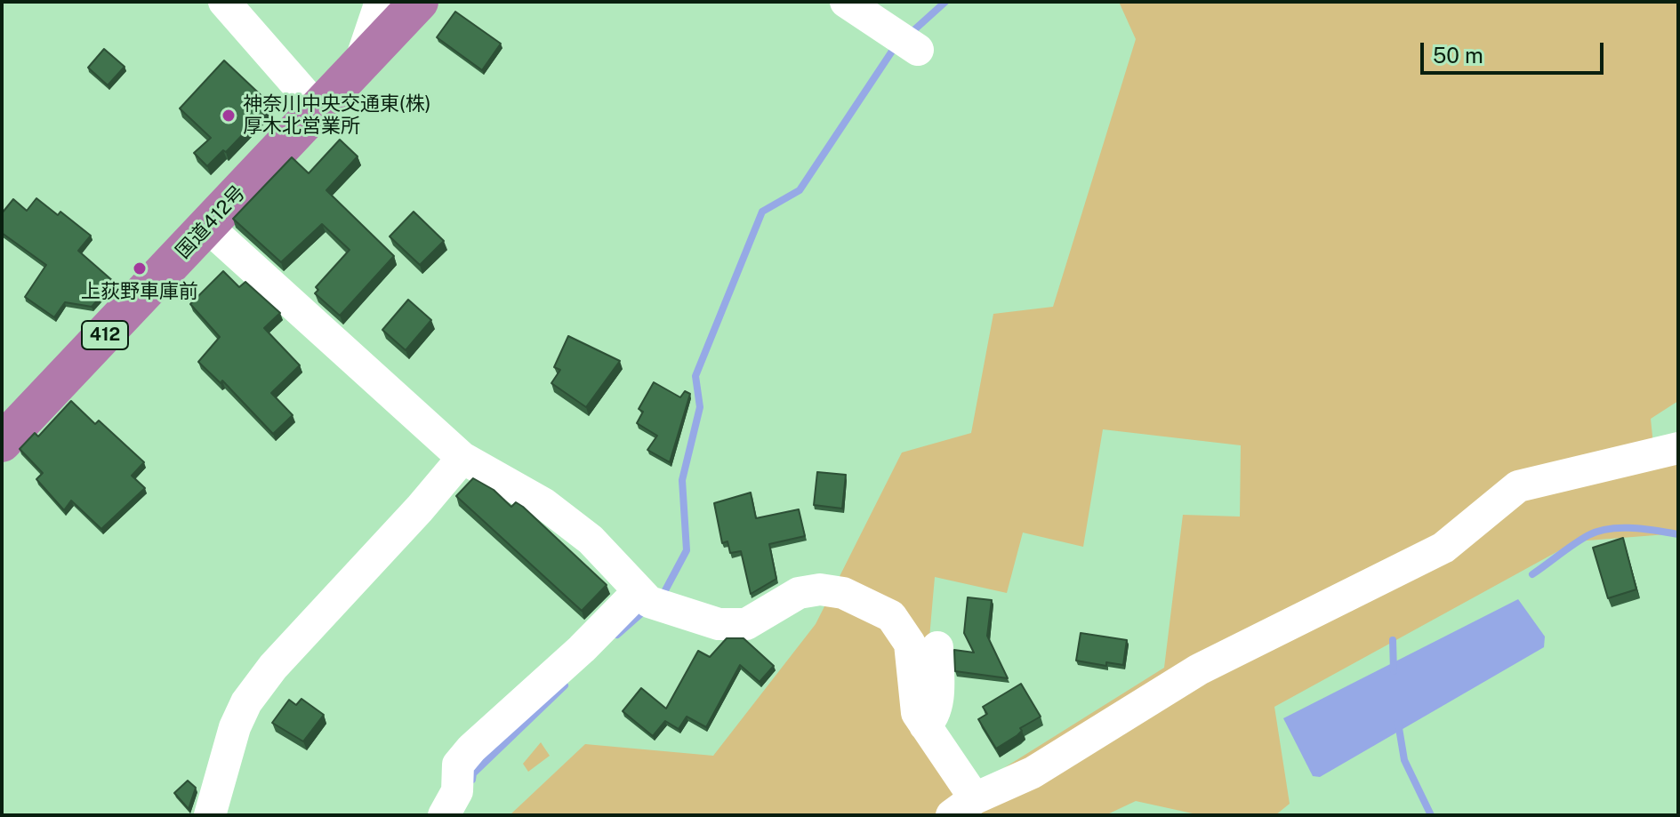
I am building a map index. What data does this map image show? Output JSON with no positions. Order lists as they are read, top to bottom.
{
  "streets": {
    "highway": ["国道412号", "412"]
  },
  "places": ["神奈川中央交通東(株) 厚木北営業所", "上荻野車庫前"],
  "scale_bar": "50 m"
}
